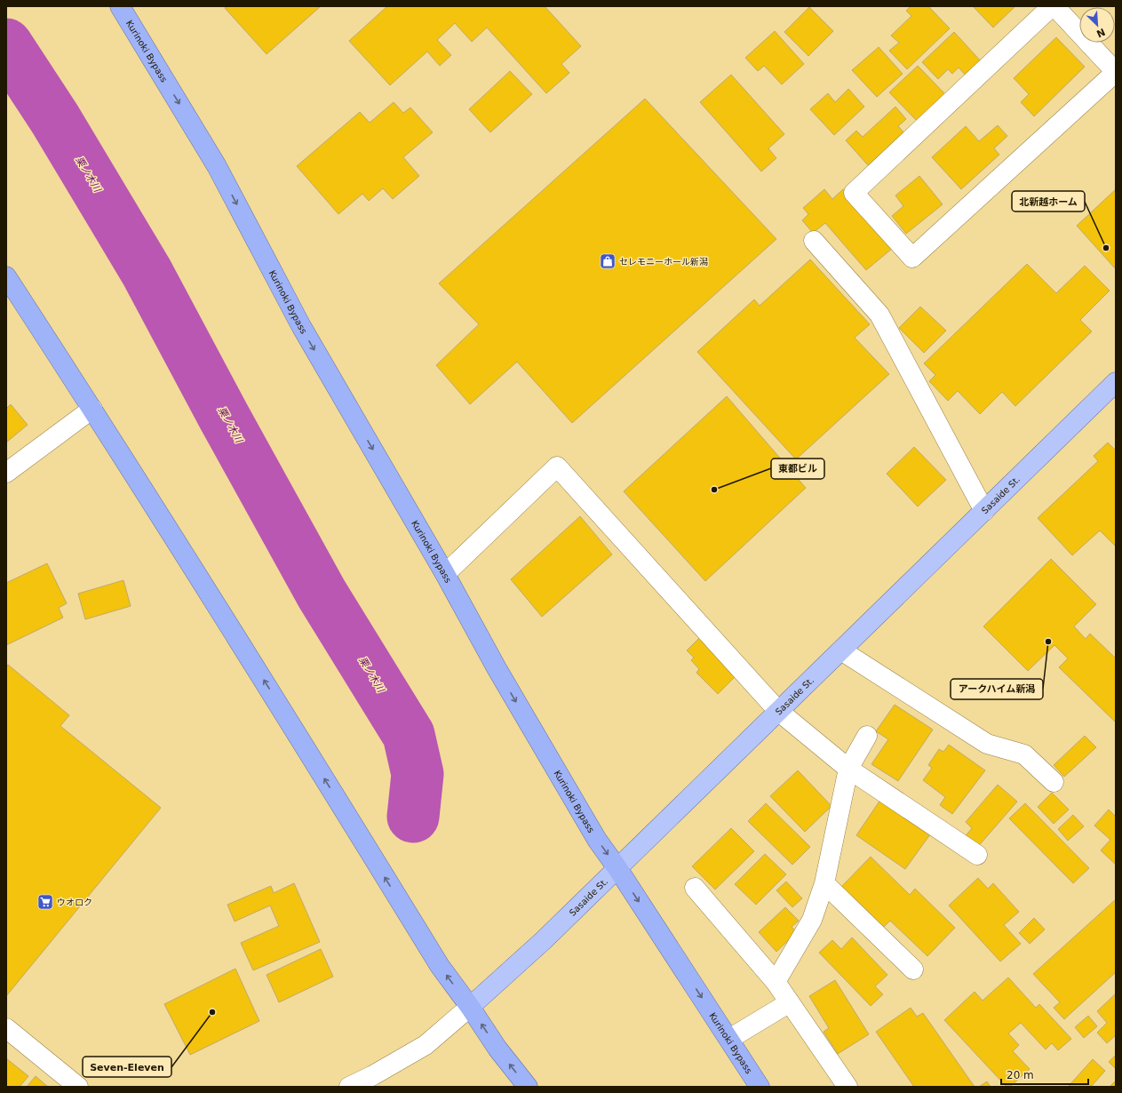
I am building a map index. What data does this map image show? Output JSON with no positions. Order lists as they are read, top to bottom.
{
  "streets": {
    "highway": ["Kurinoki Bypass"],
    "main road": ["Sasaide St."]
  },
  "crossings": [
    ["Kurinoki Bypass", "Sasaide St."]
  ],
  "one_way": ["Kurinoki Bypass"],
  "water": ["栗ノ木川"],
  "places": {
    "other": [
      "北新越ホーム",
      "東都ビル",
      "アークハイム新潟",
      "Seven-Eleven"
    ],
    "shop": ["セレモニーホール新潟"],
    "supermarket": ["ウオロク"]
  },
  "scale_bar": "20 m",
  "north": "bottom right"
}
